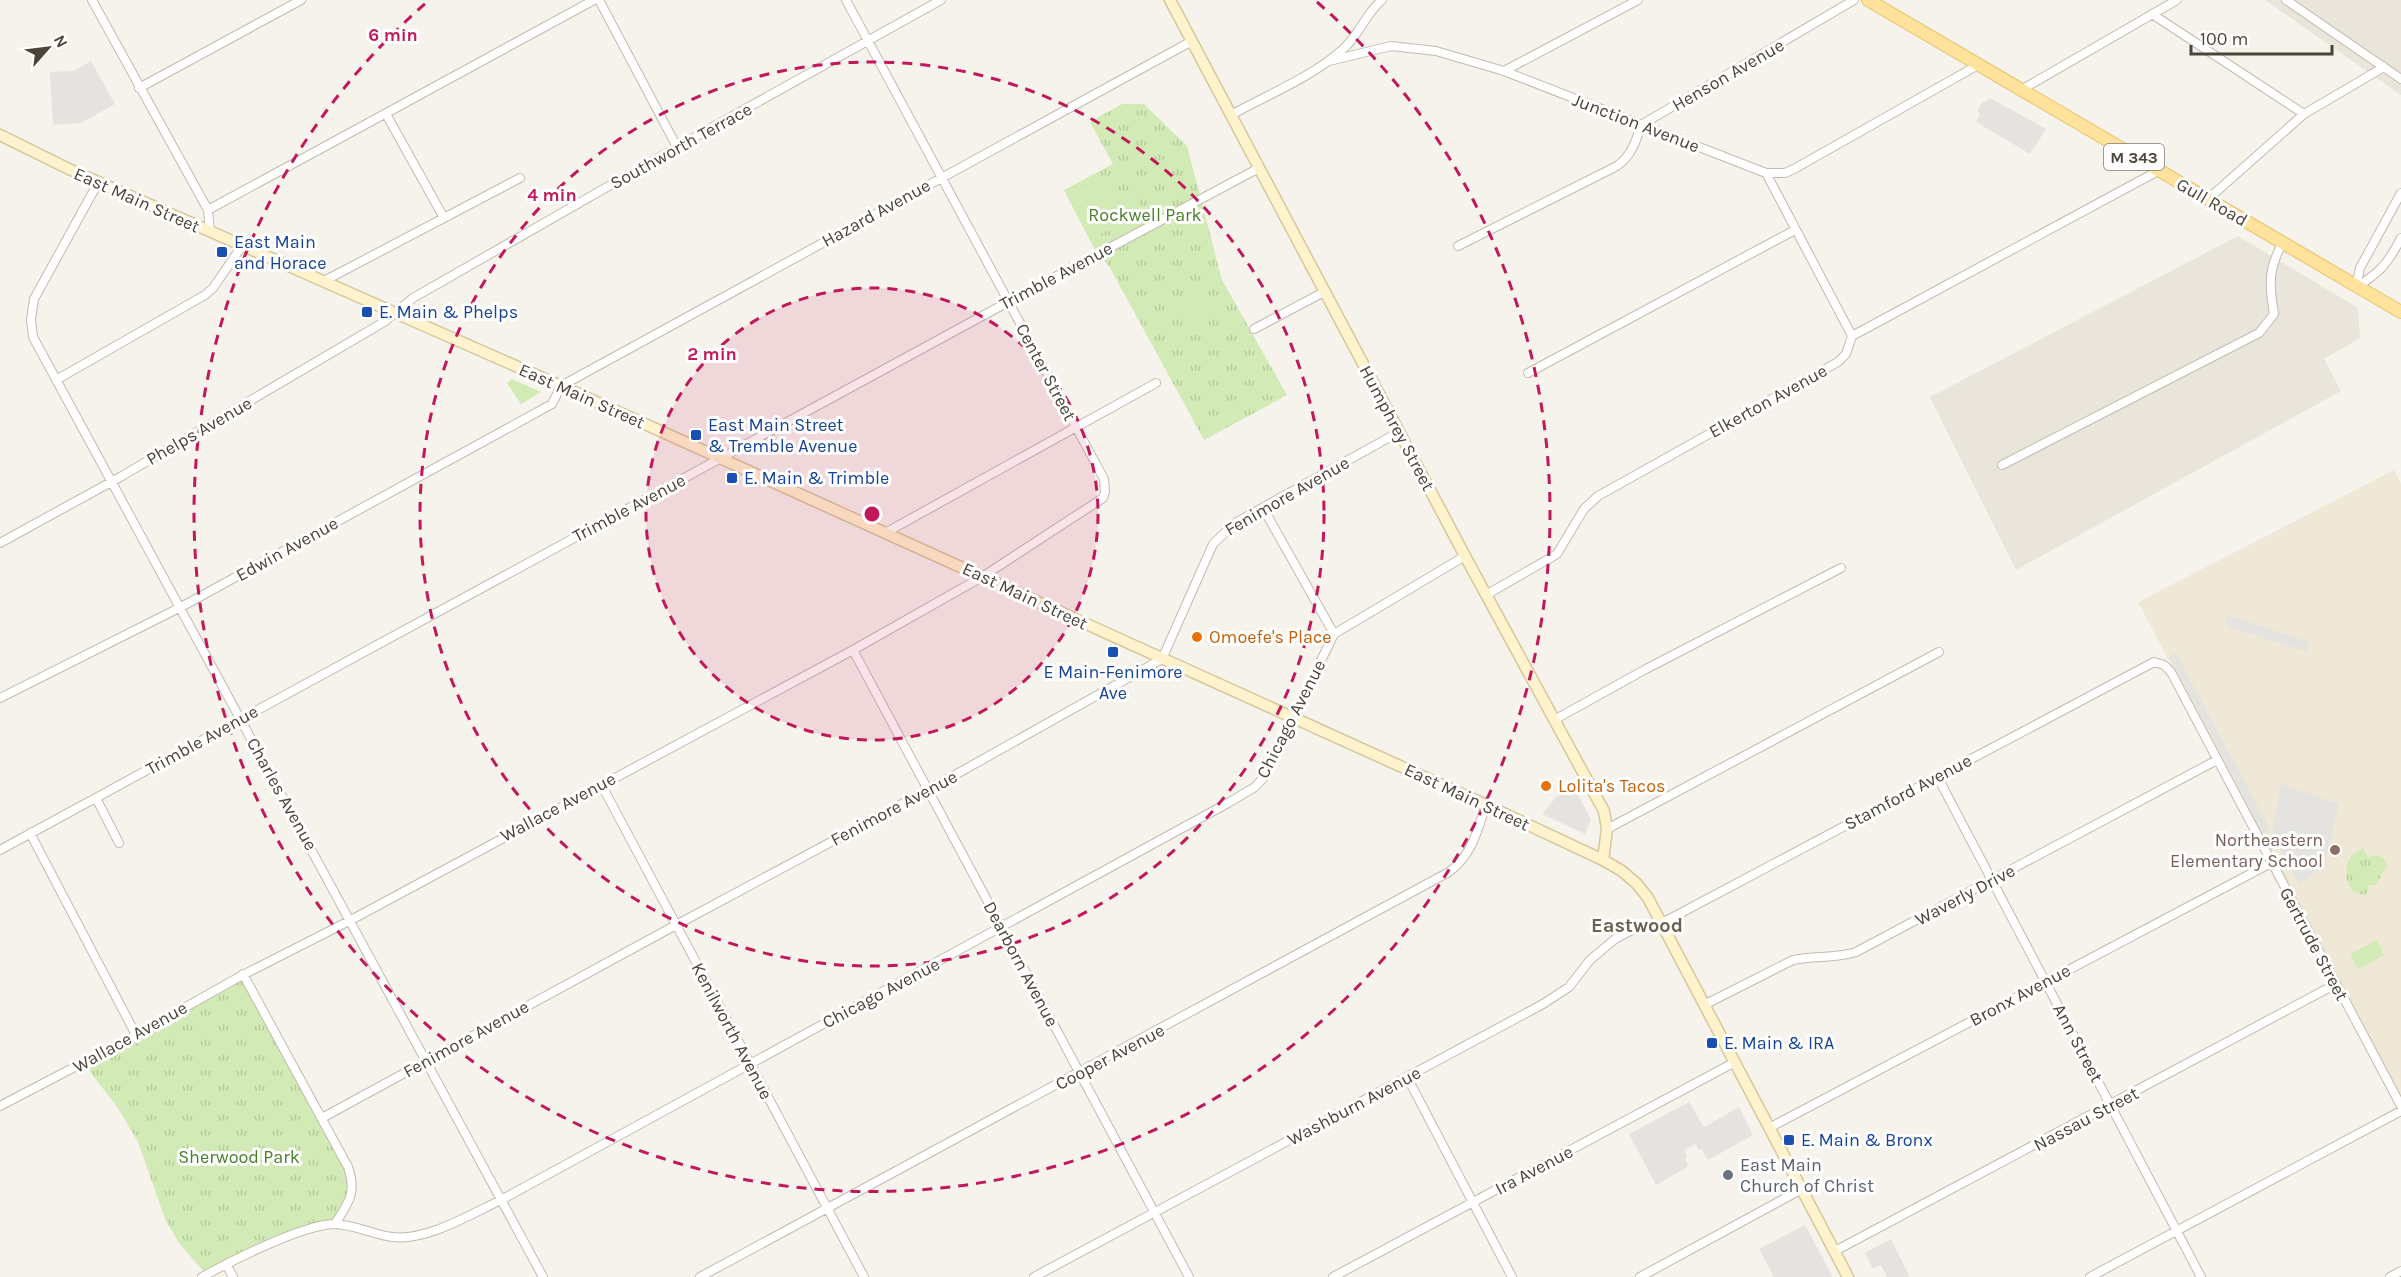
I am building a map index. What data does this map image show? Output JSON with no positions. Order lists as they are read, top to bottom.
{
  "streets": {
    "main road": ["M 343", "Gull Road"],
    "street": [
      "Henson Avenue",
      "Junction Avenue",
      "Southworth Terrace",
      "East Main Street",
      "Hazard Avenue",
      "Trimble Avenue",
      "Center Street",
      "Elkerton Avenue",
      "Humphrey Street",
      "Phelps Avenue",
      "Fenimore Avenue",
      "Edwin Avenue",
      "Chicago Avenue",
      "Stamford Avenue",
      "Charles Avenue",
      "Wallace Avenue",
      "Waverly Drive",
      "Gertrude Street",
      "Dearborn Avenue",
      "Bronx Avenue",
      "Kenilworth Avenue",
      "Ann Street",
      "Cooper Avenue",
      "Washburn Avenue",
      "Nassau Street",
      "Ira Avenue"
    ]
  },
  "crossings": [
    ["Henson Avenue", "Junction Avenue"],
    ["Southworth Terrace", "East Main Street"],
    ["Southworth Terrace", "Center Street"],
    ["Southworth Terrace", "Phelps Avenue"],
    ["East Main Street", "Hazard Avenue"],
    ["East Main Street", "Trimble Avenue"],
    ["East Main Street", "Humphrey Street"],
    ["East Main Street", "Phelps Avenue"],
    ["East Main Street", "Fenimore Avenue"],
    ["East Main Street", "Edwin Avenue"],
    ["East Main Street", "Chicago Avenue"],
    ["East Main Street", "Stamford Avenue"],
    ["East Main Street", "Charles Avenue"],
    ["East Main Street", "Wallace Avenue"],
    ["East Main Street", "Waverly Drive"],
    ["East Main Street", "Bronx Avenue"],
    ["East Main Street", "Cooper Avenue"],
    ["East Main Street", "Washburn Avenue"],
    ["East Main Street", "Nassau Street"],
    ["East Main Street", "Ira Avenue"],
    ["Hazard Avenue", "Center Street"],
    ["Hazard Avenue", "Humphrey Street"],
    ["Hazard Avenue", "Edwin Avenue"],
    ["Trimble Avenue", "Center Street"],
    ["Trimble Avenue", "Humphrey Street"],
    ["Trimble Avenue", "Charles Avenue"],
    ["Center Street", "Wallace Avenue"],
    ["Elkerton Avenue", "Humphrey Street"],
    ["Humphrey Street", "Fenimore Avenue"],
    ["Phelps Avenue", "Charles Avenue"],
    ["Fenimore Avenue", "Charles Avenue"],
    ["Fenimore Avenue", "Dearborn Avenue"],
    ["Fenimore Avenue", "Kenilworth Avenue"],
    ["Edwin Avenue", "Charles Avenue"],
    ["Chicago Avenue", "Charles Avenue"],
    ["Chicago Avenue", "Dearborn Avenue"],
    ["Chicago Avenue", "Kenilworth Avenue"],
    ["Stamford Avenue", "Gertrude Street"],
    ["Stamford Avenue", "Ann Street"],
    ["Stamford Avenue", "Washburn Avenue"],
    ["Charles Avenue", "Wallace Avenue"],
    ["Wallace Avenue", "Dearborn Avenue"],
    ["Wallace Avenue", "Kenilworth Avenue"],
    ["Waverly Drive", "Gertrude Street"],
    ["Waverly Drive", "Ann Street"],
    ["Gertrude Street", "Bronx Avenue"],
    ["Gertrude Street", "Nassau Street"],
    ["Dearborn Avenue", "Cooper Avenue"],
    ["Dearborn Avenue", "Washburn Avenue"],
    ["Bronx Avenue", "Ann Street"],
    ["Kenilworth Avenue", "Cooper Avenue"],
    ["Ann Street", "Nassau Street"]
  ],
  "districts": ["Eastwood"],
  "parks": ["Rockwell Park", "Sherwood Park"],
  "places": {
    "transit": [
      "East Main and Horace",
      "E. Main & Phelps",
      "East Main Street & Tremble Avenue",
      "E. Main & Trimble",
      "E Main-Fenimore Ave",
      "E. Main & IRA",
      "E. Main & Bronx"
    ],
    "other": [
      "Omoefe's Place",
      "Lolita's Tacos",
      "Northeastern Elementary School",
      "East Main Church of Christ"
    ]
  },
  "scale_bar": "100 m",
  "north": "top right",
  "rings": ["6 min", "4 min", "2 min"]
}
